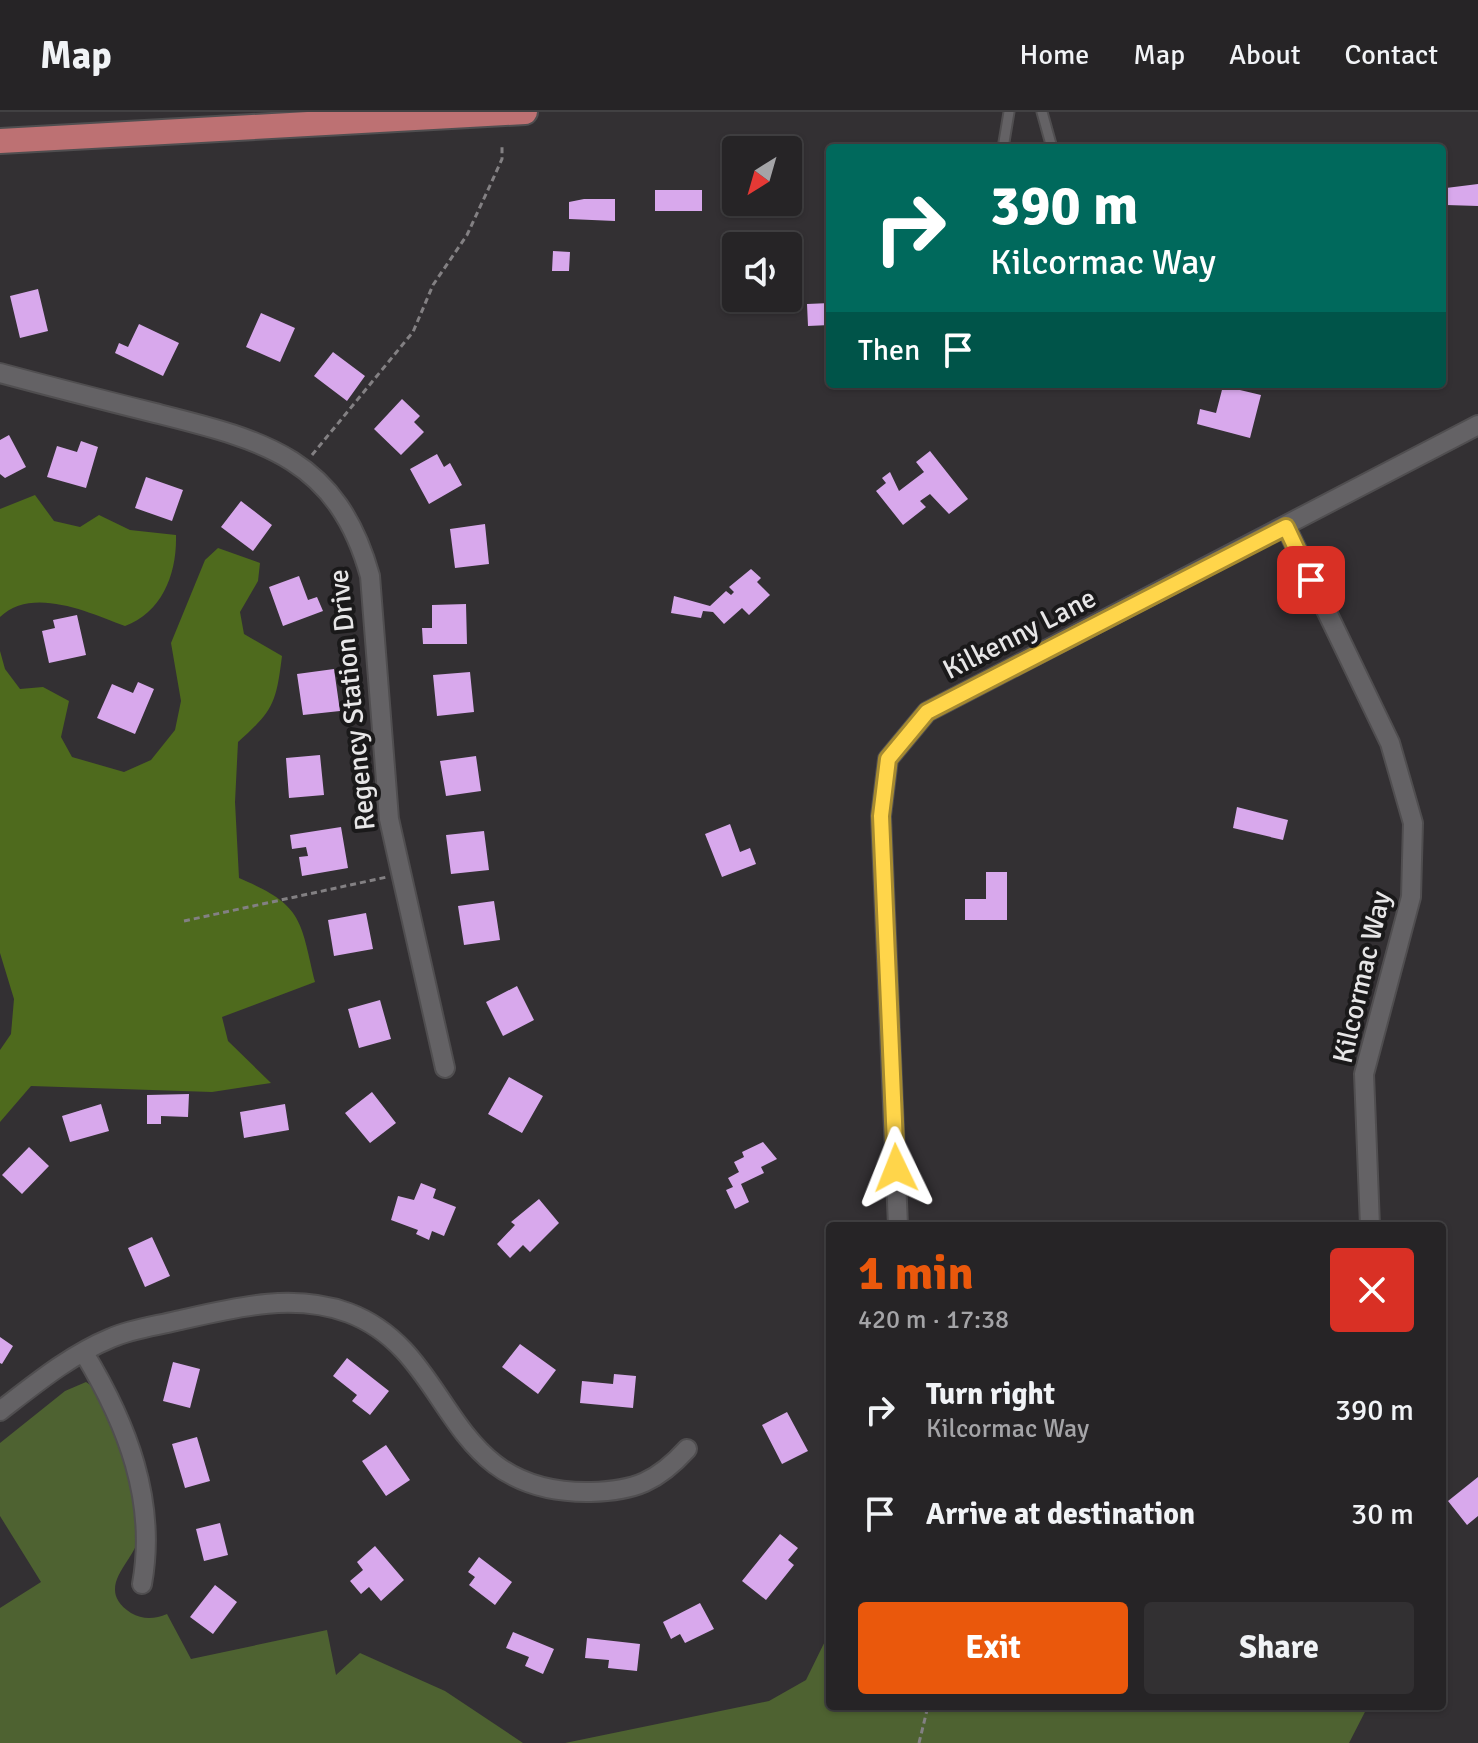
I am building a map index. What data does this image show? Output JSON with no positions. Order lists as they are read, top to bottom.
{
  "streets": {
    "street": ["Kilkenny Lane", "Regency Station Drive", "Kilcormac Way"]
  },
  "crossings": [
    ["Kilkenny Lane", "Kilcormac Way"]
  ],
  "north": "bottom left",
  "page": {
    "header": "Map",
    "nav": [
      "Home",
      "Map",
      "About",
      "Contact"
    ],
    "turn": ["390 m", "Kilcormac Way"],
    "then": "Then",
    "heading": ["1 min", "420 m · 17:38"],
    "list": [
      {
        "name": "Turn right",
        "note": "Kilcormac Way",
        "value": "390 m"
      },
      {
        "name": "Arrive at destination",
        "value": "30 m"
      }
    ],
    "buttons": ["Exit", "Share"]
  }
}
